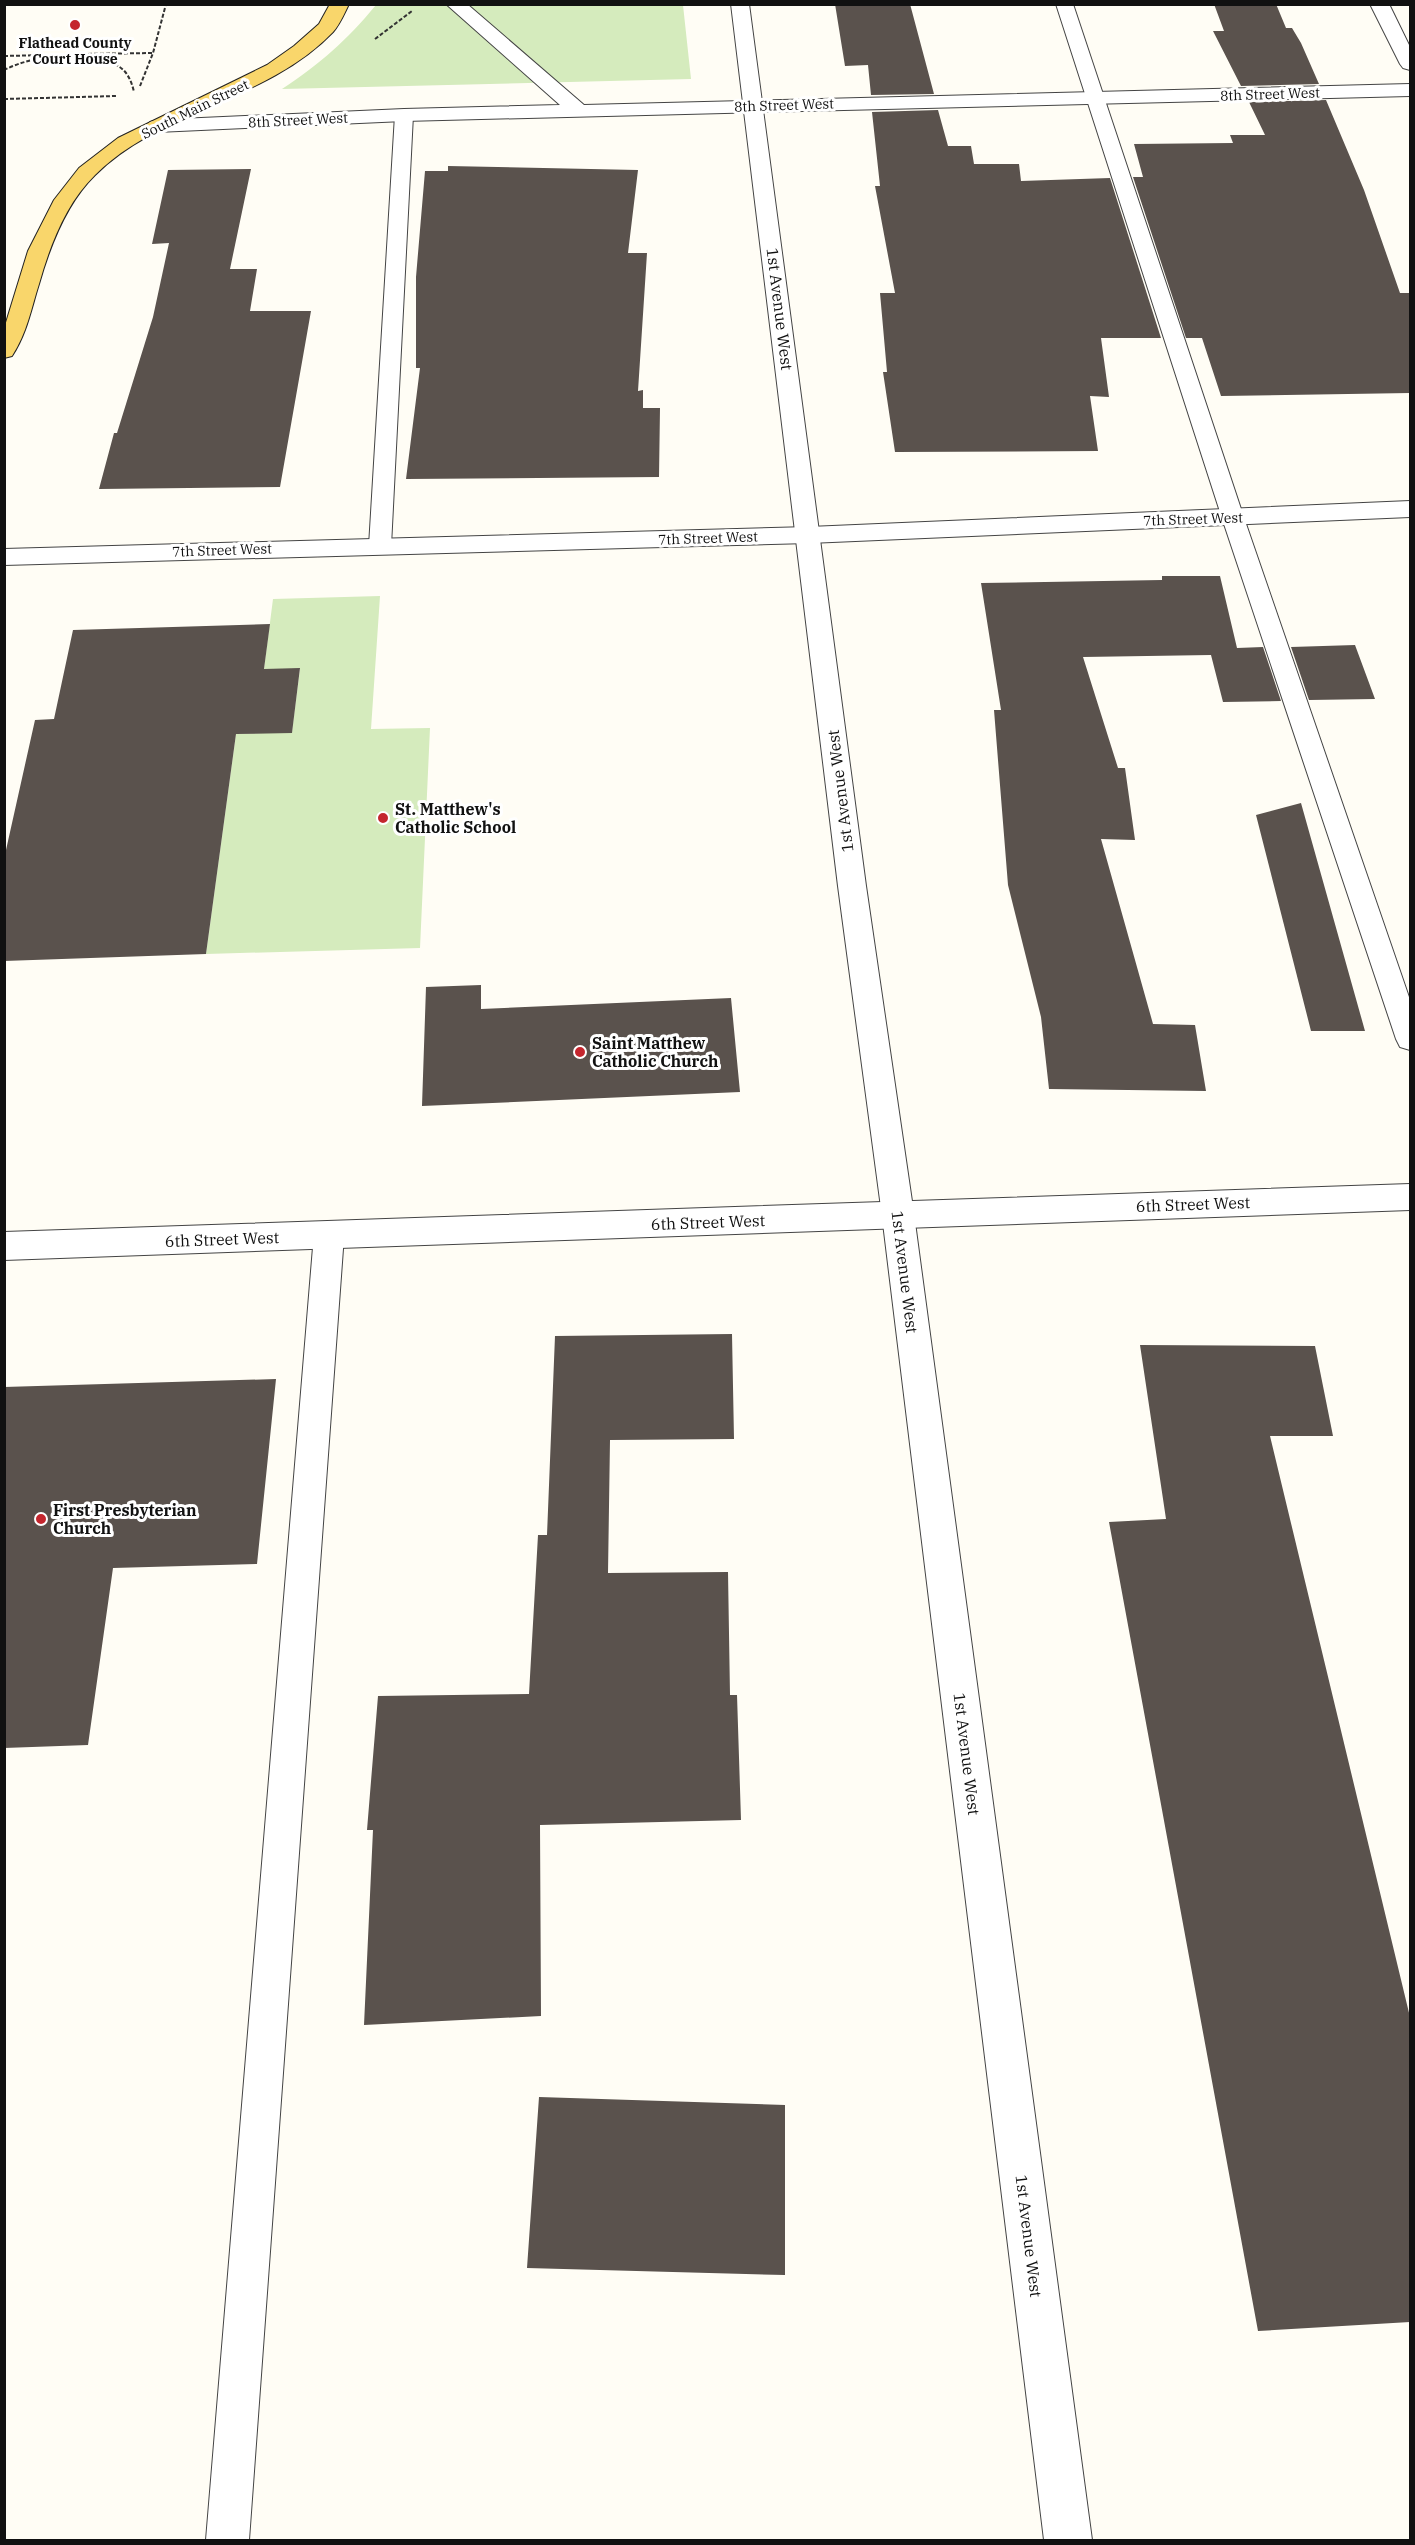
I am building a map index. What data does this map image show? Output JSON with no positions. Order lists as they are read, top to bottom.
{
  "streets": {
    "main road": ["South Main Street"],
    "street": [
      "8th Street West",
      "1st Avenue West",
      "7th Street West",
      "6th Street West"
    ]
  },
  "crossings": [
    ["8th Street West", "South Main Street"],
    ["8th Street West", "1st Avenue West"],
    ["1st Avenue West", "7th Street West"],
    ["1st Avenue West", "6th Street West"]
  ],
  "places": [
    "Flathead County Court House",
    "St. Matthew's Catholic School",
    "Saint Matthew Catholic Church",
    "First Presbyterian Church"
  ]
}
